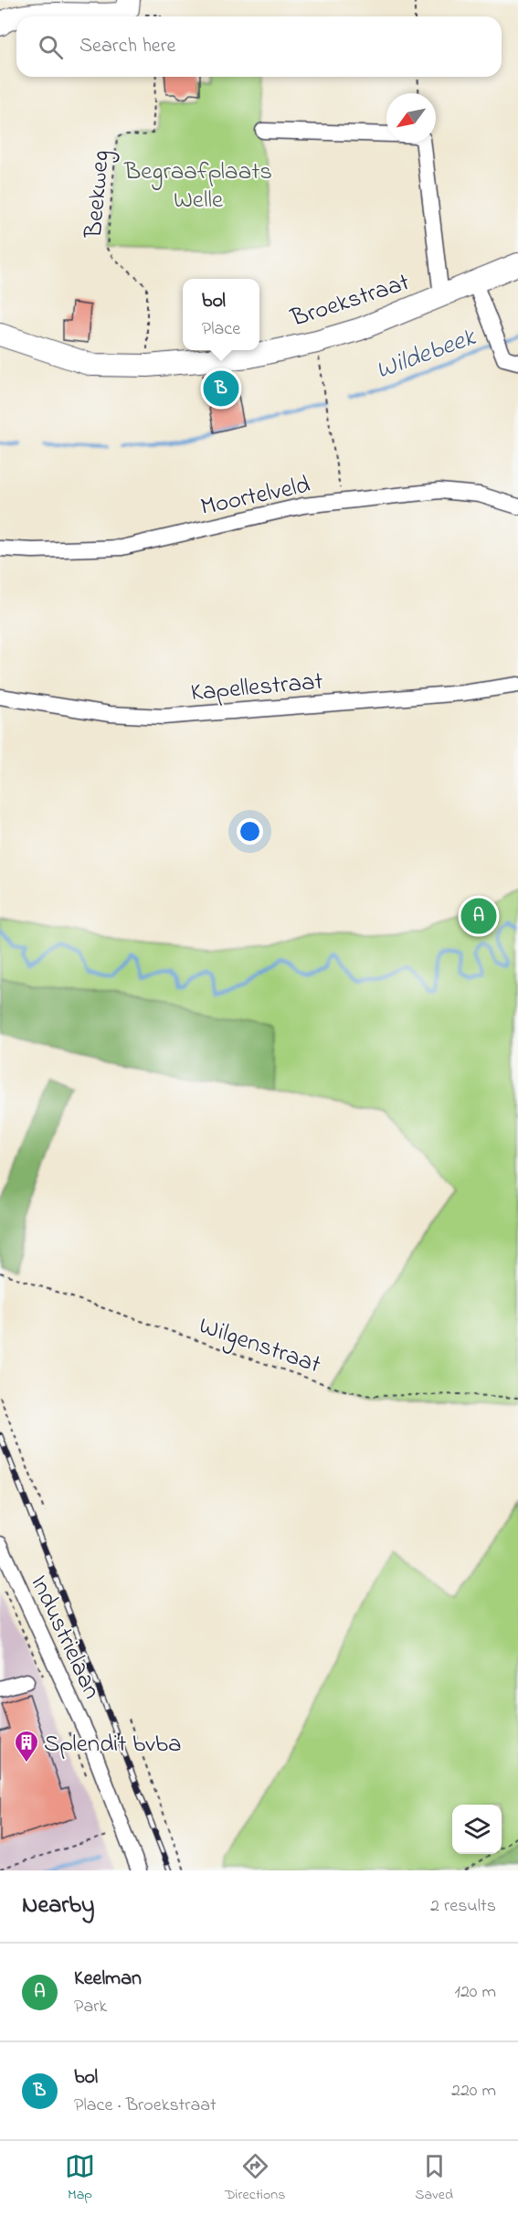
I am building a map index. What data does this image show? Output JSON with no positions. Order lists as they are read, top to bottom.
{
  "streets": {
    "street": [
      "Broekstraat",
      "Moortelveld",
      "Kapellestraat",
      "Industrielaan"
    ],
    "path": ["Beekweg", "Wilgenstraat"]
  },
  "crossings": [
    ["Beekweg", "Broekstraat"]
  ],
  "water": ["Wildebeek"],
  "parks": ["Begraafplaats Welle"],
  "places": {
    "building": ["Splendit bvba"]
  },
  "north": "bottom left",
  "page": {
    "search": "Search here",
    "popup": ["bol", "Place"],
    "pins": ["B", "A"],
    "heading": ["Nearby", "2 results"],
    "list": [
      {
        "mark": "A",
        "name": "Keelman",
        "note": "Park",
        "value": "120 m"
      },
      {
        "mark": "B",
        "name": "bol",
        "note": "Place · Broekstraat",
        "value": "220 m"
      }
    ],
    "nav": ["Map", "Directions", "Saved"]
  }
}
